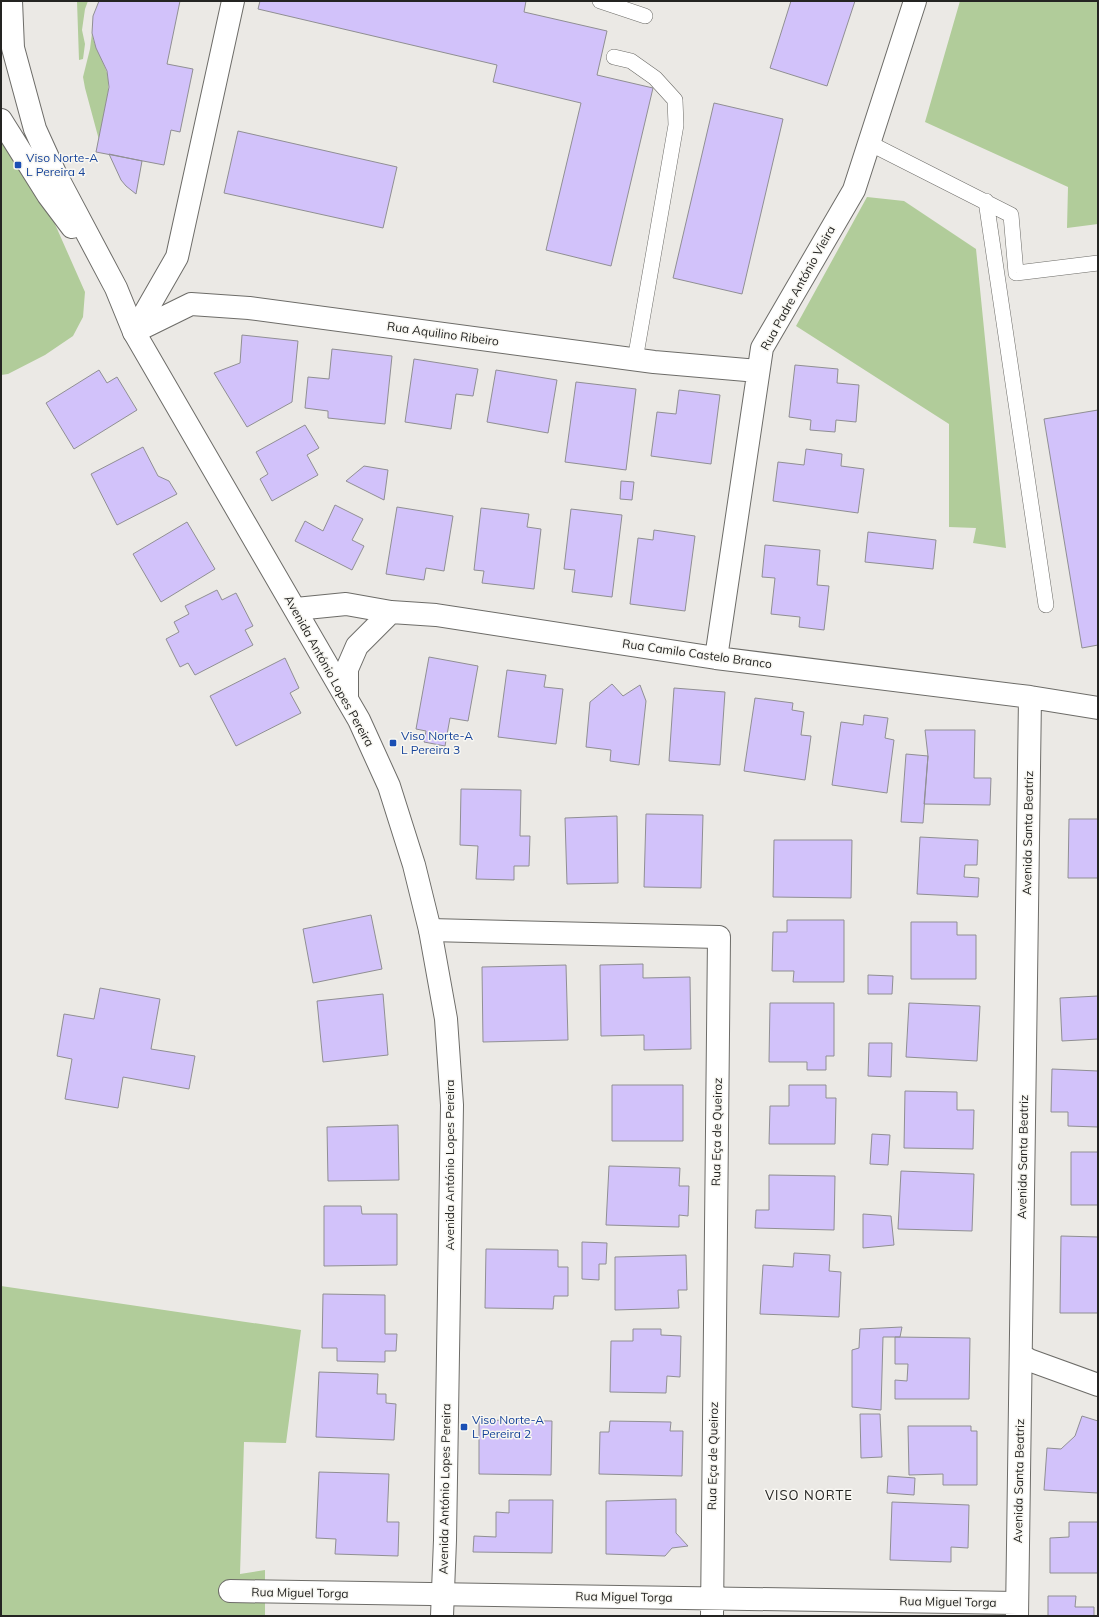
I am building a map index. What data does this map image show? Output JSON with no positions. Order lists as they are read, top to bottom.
{
  "streets": {
    "street": [
      "Rua Padre António Vieira",
      "Rua Aquilino Ribeiro",
      "Rua Camilo Castelo Branco",
      "Avenida António Lopes Pereira",
      "Avenida Santa Beatriz",
      "Rua Eça de Queiroz",
      "Rua Miguel Torga"
    ]
  },
  "crossings": [
    ["Rua Padre António Vieira", "Rua Aquilino Ribeiro"],
    ["Rua Padre António Vieira", "Rua Camilo Castelo Branco"],
    ["Rua Aquilino Ribeiro", "Avenida António Lopes Pereira"],
    ["Rua Camilo Castelo Branco", "Avenida António Lopes Pereira"],
    ["Rua Camilo Castelo Branco", "Avenida Santa Beatriz"],
    ["Avenida António Lopes Pereira", "Rua Eça de Queiroz"],
    ["Avenida António Lopes Pereira", "Rua Miguel Torga"],
    ["Avenida Santa Beatriz", "Rua Miguel Torga"],
    ["Rua Eça de Queiroz", "Rua Miguel Torga"]
  ],
  "districts": ["VISO NORTE"],
  "places": {
    "transit": ["Viso Norte-A L Pereira 4", "Viso Norte-A L Pereira 3", "Viso Norte-A L Pereira 2"]
  }
}
